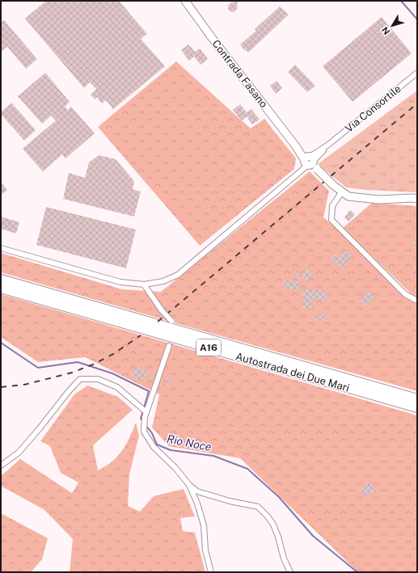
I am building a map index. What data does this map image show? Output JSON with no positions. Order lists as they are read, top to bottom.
{
  "streets": {
    "highway": ["A16", "Autostrada dei Due Mari"],
    "main road": ["Contrada Fasano"],
    "street": ["Via Consortile"]
  },
  "crossings": [
    ["Contrada Fasano", "Via Consortile"]
  ],
  "water": ["Rio Noce"],
  "north": "bottom left"
}
